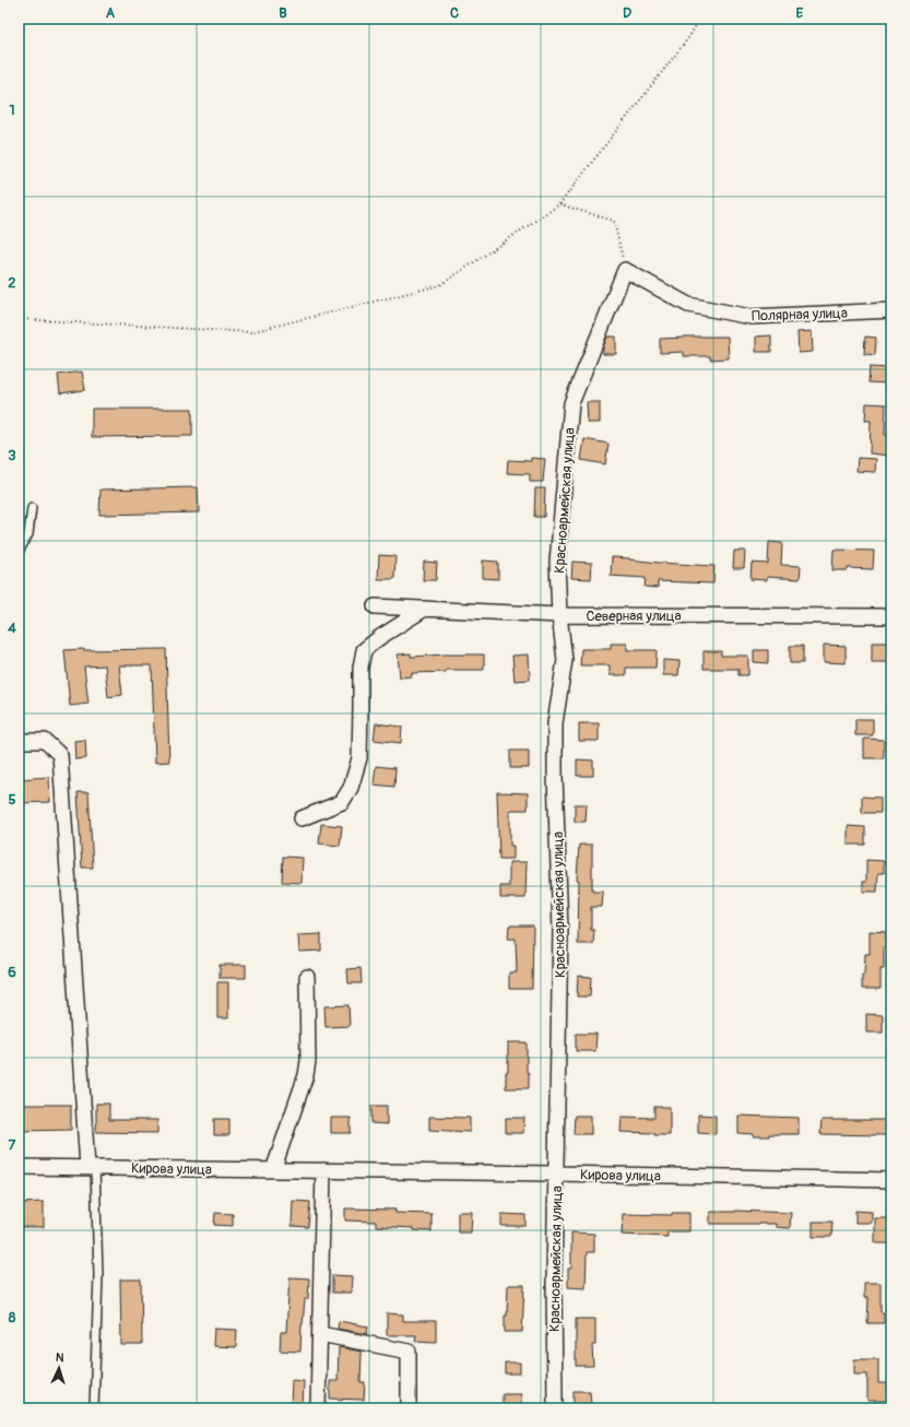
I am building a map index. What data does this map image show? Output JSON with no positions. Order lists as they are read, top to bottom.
{
  "streets": {
    "street": [
      "Полярная улица",
      "Красноармейская улица",
      "Северная улица",
      "Кирова улица"
    ]
  },
  "crossings": [
    ["Полярная улица", "Красноармейская улица"],
    ["Красноармейская улица", "Северная улица"],
    ["Красноармейская улица", "Кирова улица"]
  ],
  "north": "top",
  "grid": {
    "columns": [
      "A",
      "B",
      "C",
      "D",
      "E"
    ],
    "rows": [
      "1",
      "2",
      "3",
      "4",
      "5",
      "6",
      "7",
      "8"
    ]
  }
}
